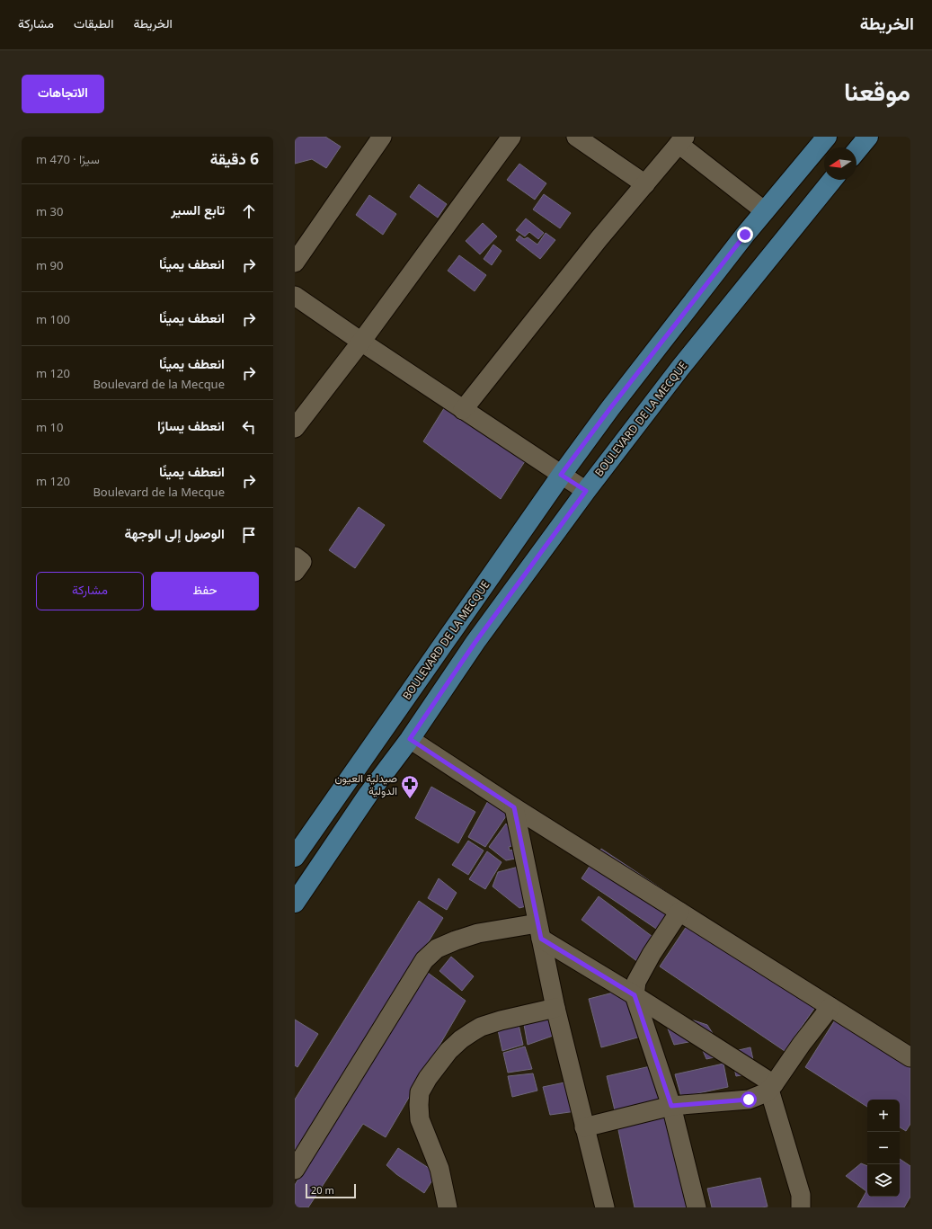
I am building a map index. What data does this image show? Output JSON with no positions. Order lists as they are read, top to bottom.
{
  "streets": {
    "main road": ["BOULEVARD DE LA MECQUE"]
  },
  "places": {
    "pharmacy": ["صيدلية العيون الدولية"]
  },
  "scale_bar": "20 m",
  "north": "left",
  "page": {
    "header": "الخريطة",
    "nav": ["الخريطة", "الطبقات", "مشاركة"],
    "title": "موقعنا",
    "buttons": [
      "الاتجاهات",
      ["حفظ", "مشاركة"]
    ],
    "heading": ["6 دقيقة", "سيرًا · 470 m"],
    "list": [
      ["تابع السير", "30 m"],
      ["انعطف يمينًا", "90 m"],
      ["انعطف يمينًا", "100 m"],
      ["انعطف يمينًا", "Boulevard de la Mecque", "120 m"],
      ["انعطف يسارًا", "10 m"],
      ["انعطف يمينًا", "Boulevard de la Mecque", "120 m"],
      "الوصول إلى الوجهة"
    ],
    "map_buttons": ["+", "−"],
    "scale": "20 m"
  }
}
